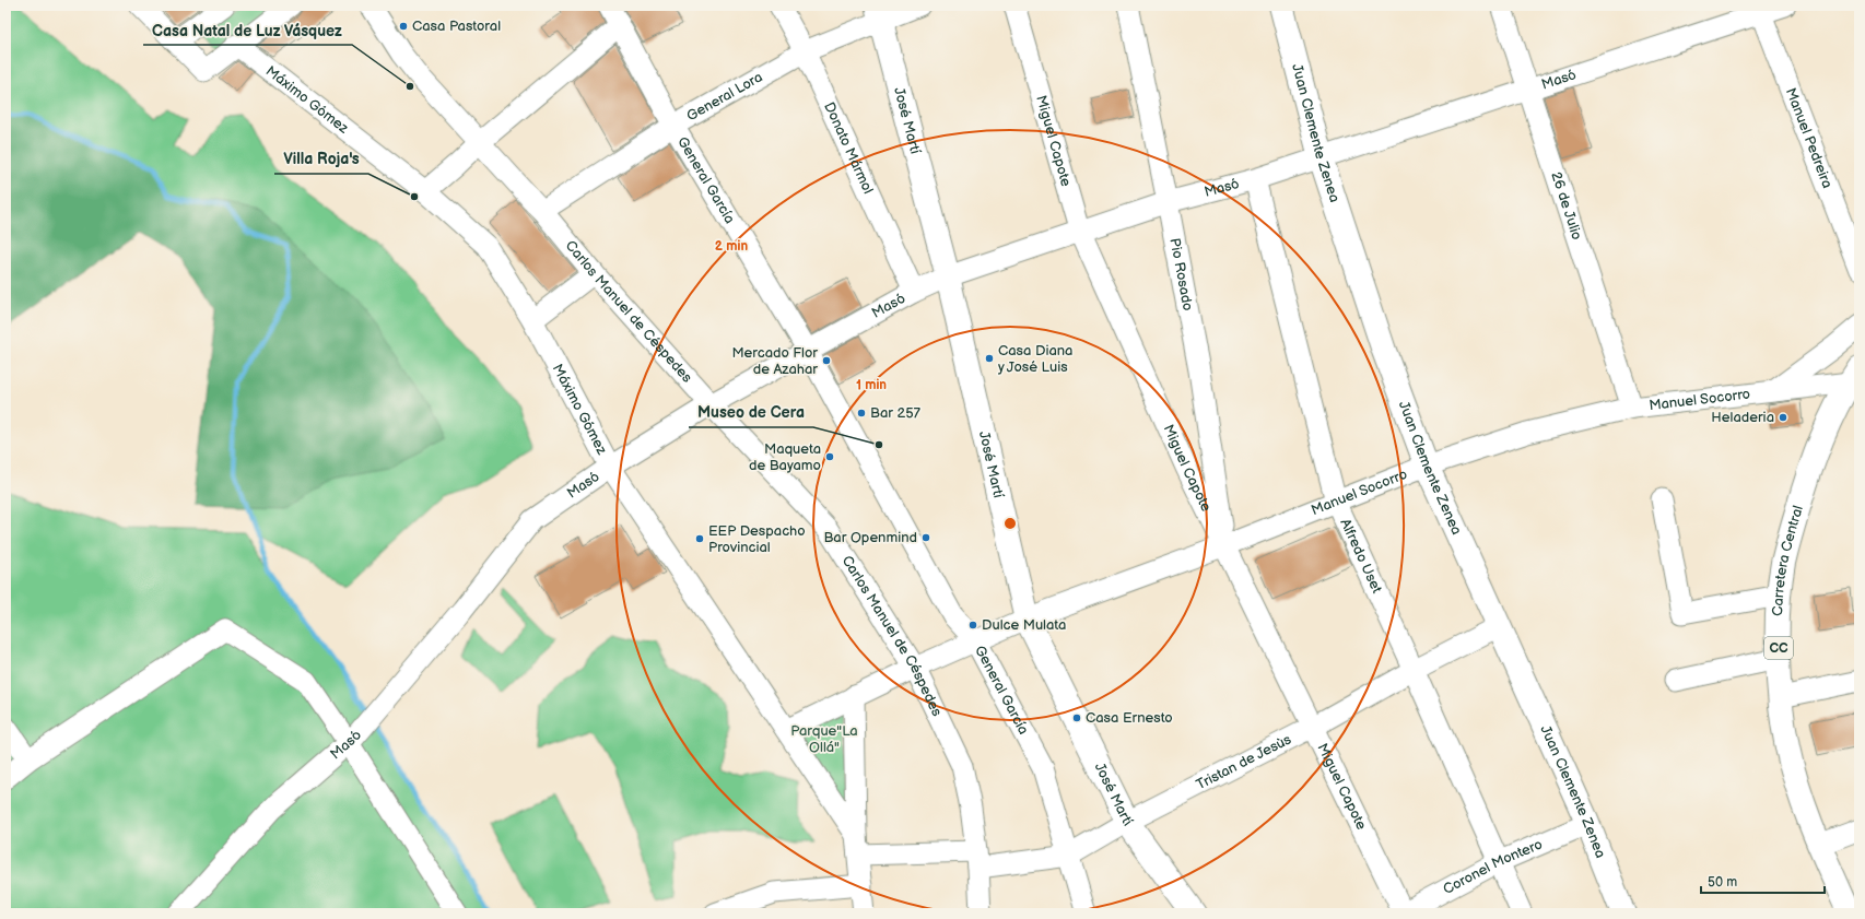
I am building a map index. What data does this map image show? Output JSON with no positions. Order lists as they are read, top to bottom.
{
  "streets": {
    "main road": [
      "José Martí",
      "Juan Clemente Zenea",
      "Carretera Central",
      "CC"
    ],
    "street": [
      "Masó",
      "General Lora",
      "Máximo Gómez",
      "Manuel Pedreira",
      "Miguel Capote",
      "Donato Mármol",
      "General García",
      "26 de Julio",
      "Pio Rosado",
      "Carlos Manuel de Céspedes",
      "Manuel Socorro",
      "Alfredo Uset",
      "Tristan de Jesùs",
      "Coronel Montero"
    ]
  },
  "crossings": [
    ["Masó", "Máximo Gómez"],
    ["Masó", "José Martí"],
    ["Masó", "Juan Clemente Zenea"],
    ["Masó", "Manuel Pedreira"],
    ["Masó", "Miguel Capote"],
    ["Masó", "Donato Mármol"],
    ["Masó", "General García"],
    ["Masó", "26 de Julio"],
    ["Masó", "Pio Rosado"],
    ["Masó", "Carlos Manuel de Céspedes"],
    ["Masó", "Alfredo Uset"],
    ["General Lora", "José Martí"],
    ["General Lora", "Donato Mármol"],
    ["General Lora", "General García"],
    ["General Lora", "Carlos Manuel de Céspedes"],
    ["Máximo Gómez", "Manuel Socorro"],
    ["Máximo Gómez", "Tristan de Jesùs"],
    ["José Martí", "Manuel Socorro"],
    ["José Martí", "Tristan de Jesùs"],
    ["Juan Clemente Zenea", "Manuel Socorro"],
    ["Juan Clemente Zenea", "Tristan de Jesùs"],
    ["Juan Clemente Zenea", "Coronel Montero"],
    ["Miguel Capote", "Pio Rosado"],
    ["Miguel Capote", "Manuel Socorro"],
    ["Miguel Capote", "Tristan de Jesùs"],
    ["Miguel Capote", "Coronel Montero"],
    ["General García", "Manuel Socorro"],
    ["General García", "Tristan de Jesùs"],
    ["26 de Julio", "Manuel Socorro"],
    ["Pio Rosado", "Manuel Socorro"],
    ["Carlos Manuel de Céspedes", "Manuel Socorro"],
    ["Carlos Manuel de Céspedes", "Tristan de Jesùs"],
    ["Manuel Socorro", "Alfredo Uset"],
    ["Manuel Socorro", "Carretera Central"],
    ["Alfredo Uset", "Tristan de Jesùs"],
    ["Alfredo Uset", "Coronel Montero"]
  ],
  "parks": ["Parque\"La Ollá\""],
  "places": [
    "Casa Pastoral",
    "Casa Natal de Luz Vásquez",
    "Villa Roja's",
    "Casa Diana y José Luis",
    "Mercado Flor de Azahar",
    "Bar 257",
    "Heladeria",
    "Museo de Cera",
    "Maqueta de Bayamo",
    "Bar Openmind",
    "EEP Despacho Provincial",
    "Dulce Mulata",
    "Casa Ernesto"
  ],
  "scale_bar": "50 m",
  "rings": ["2 min", "1 min"]
}
